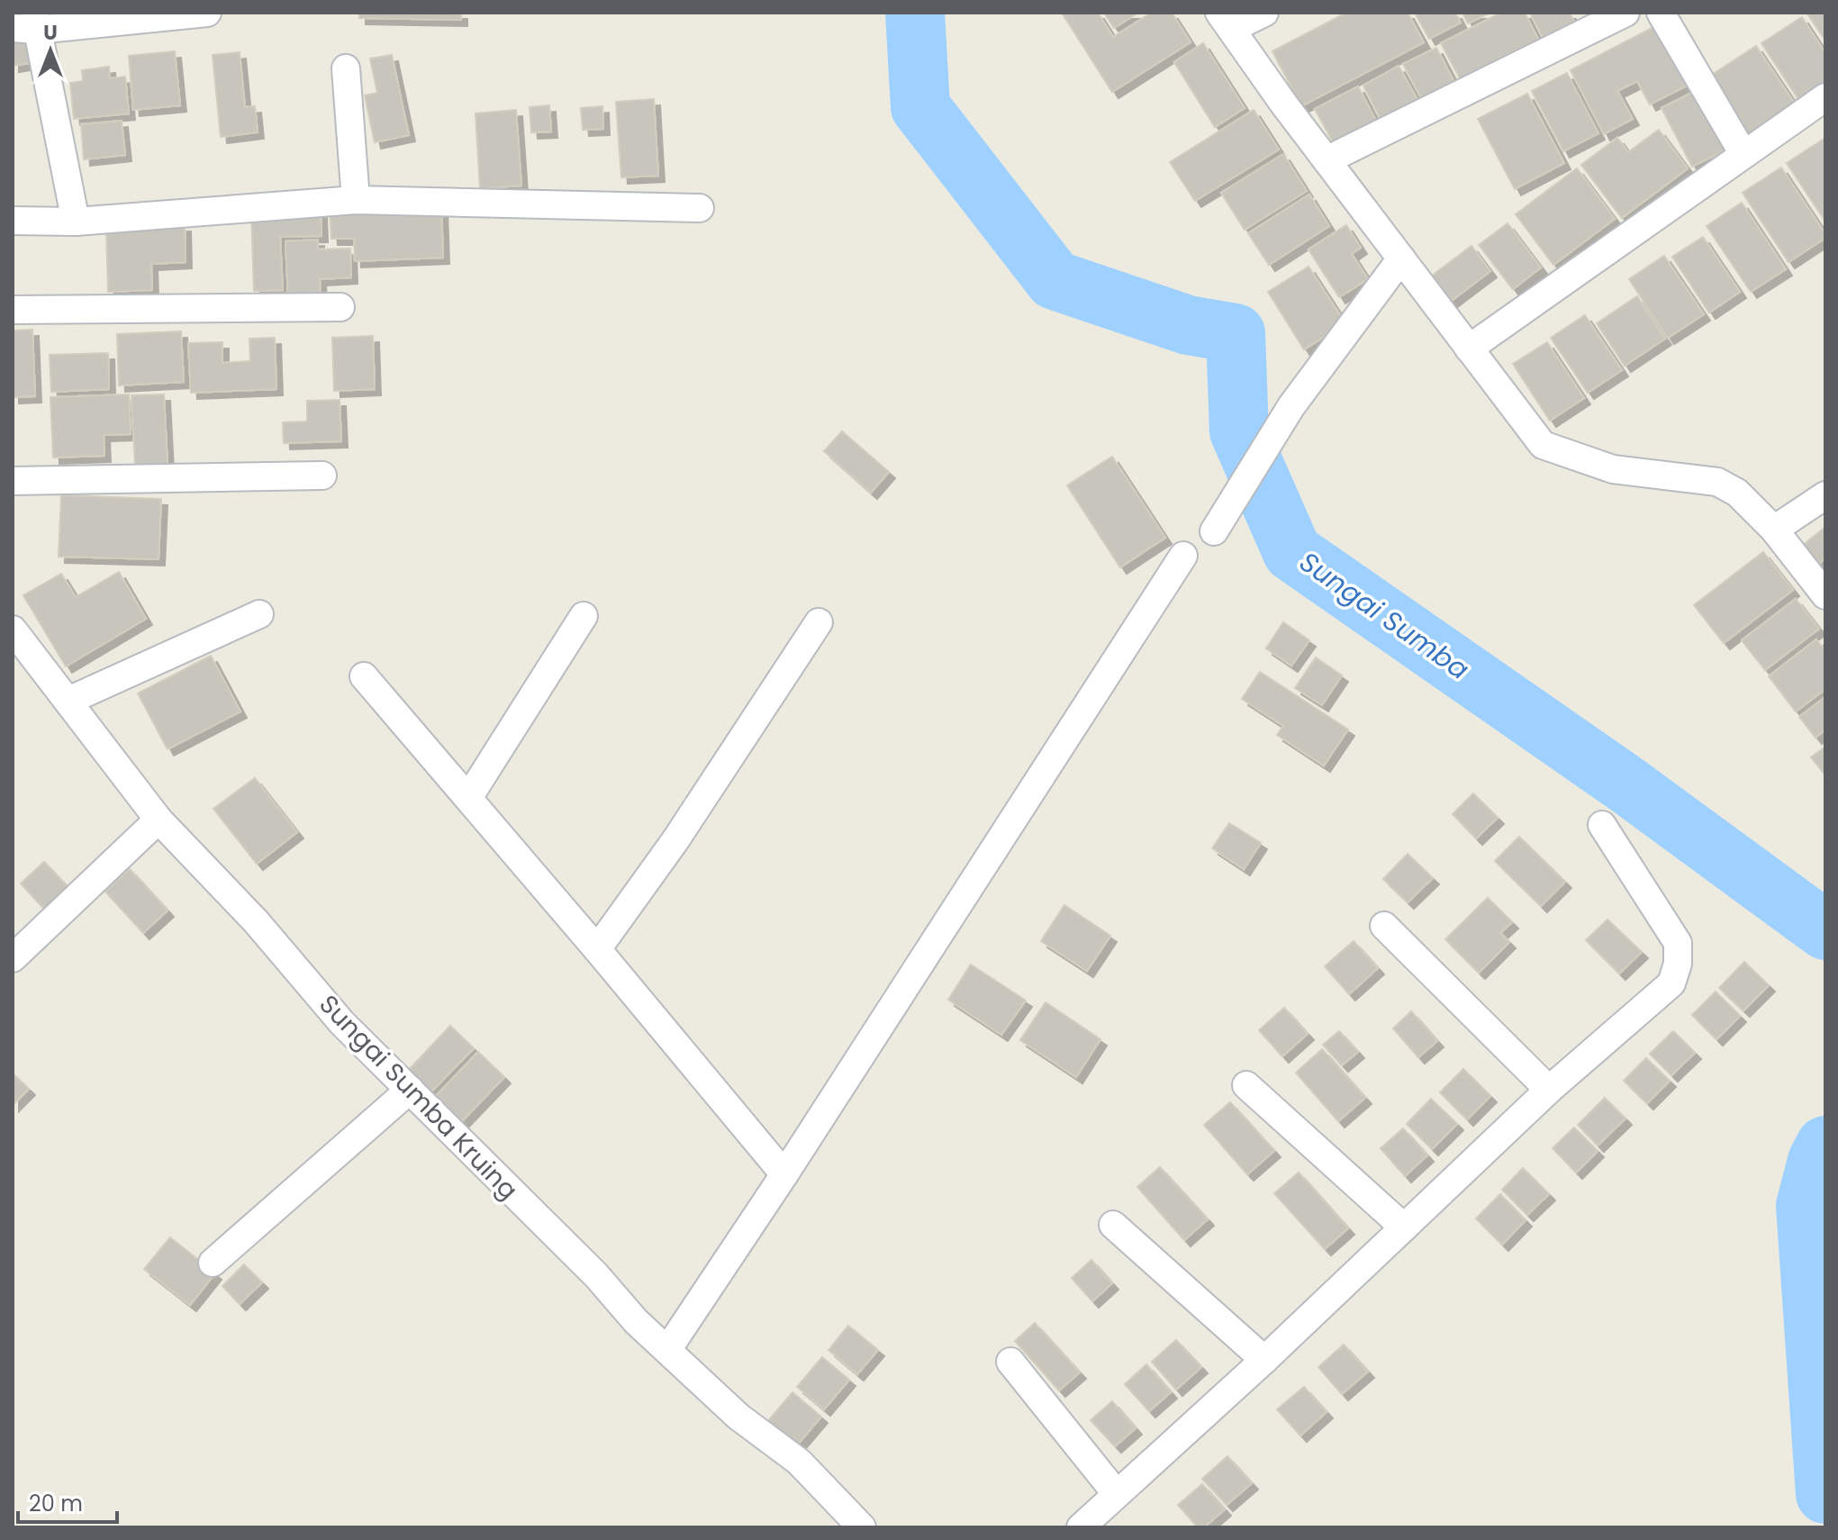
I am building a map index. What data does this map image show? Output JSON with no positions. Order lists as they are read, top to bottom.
{
  "streets": {
    "street": ["Sungai Sumba Kruing"]
  },
  "water": ["Sungai Sumba"],
  "scale_bar": "20 m",
  "north": "top"
}
